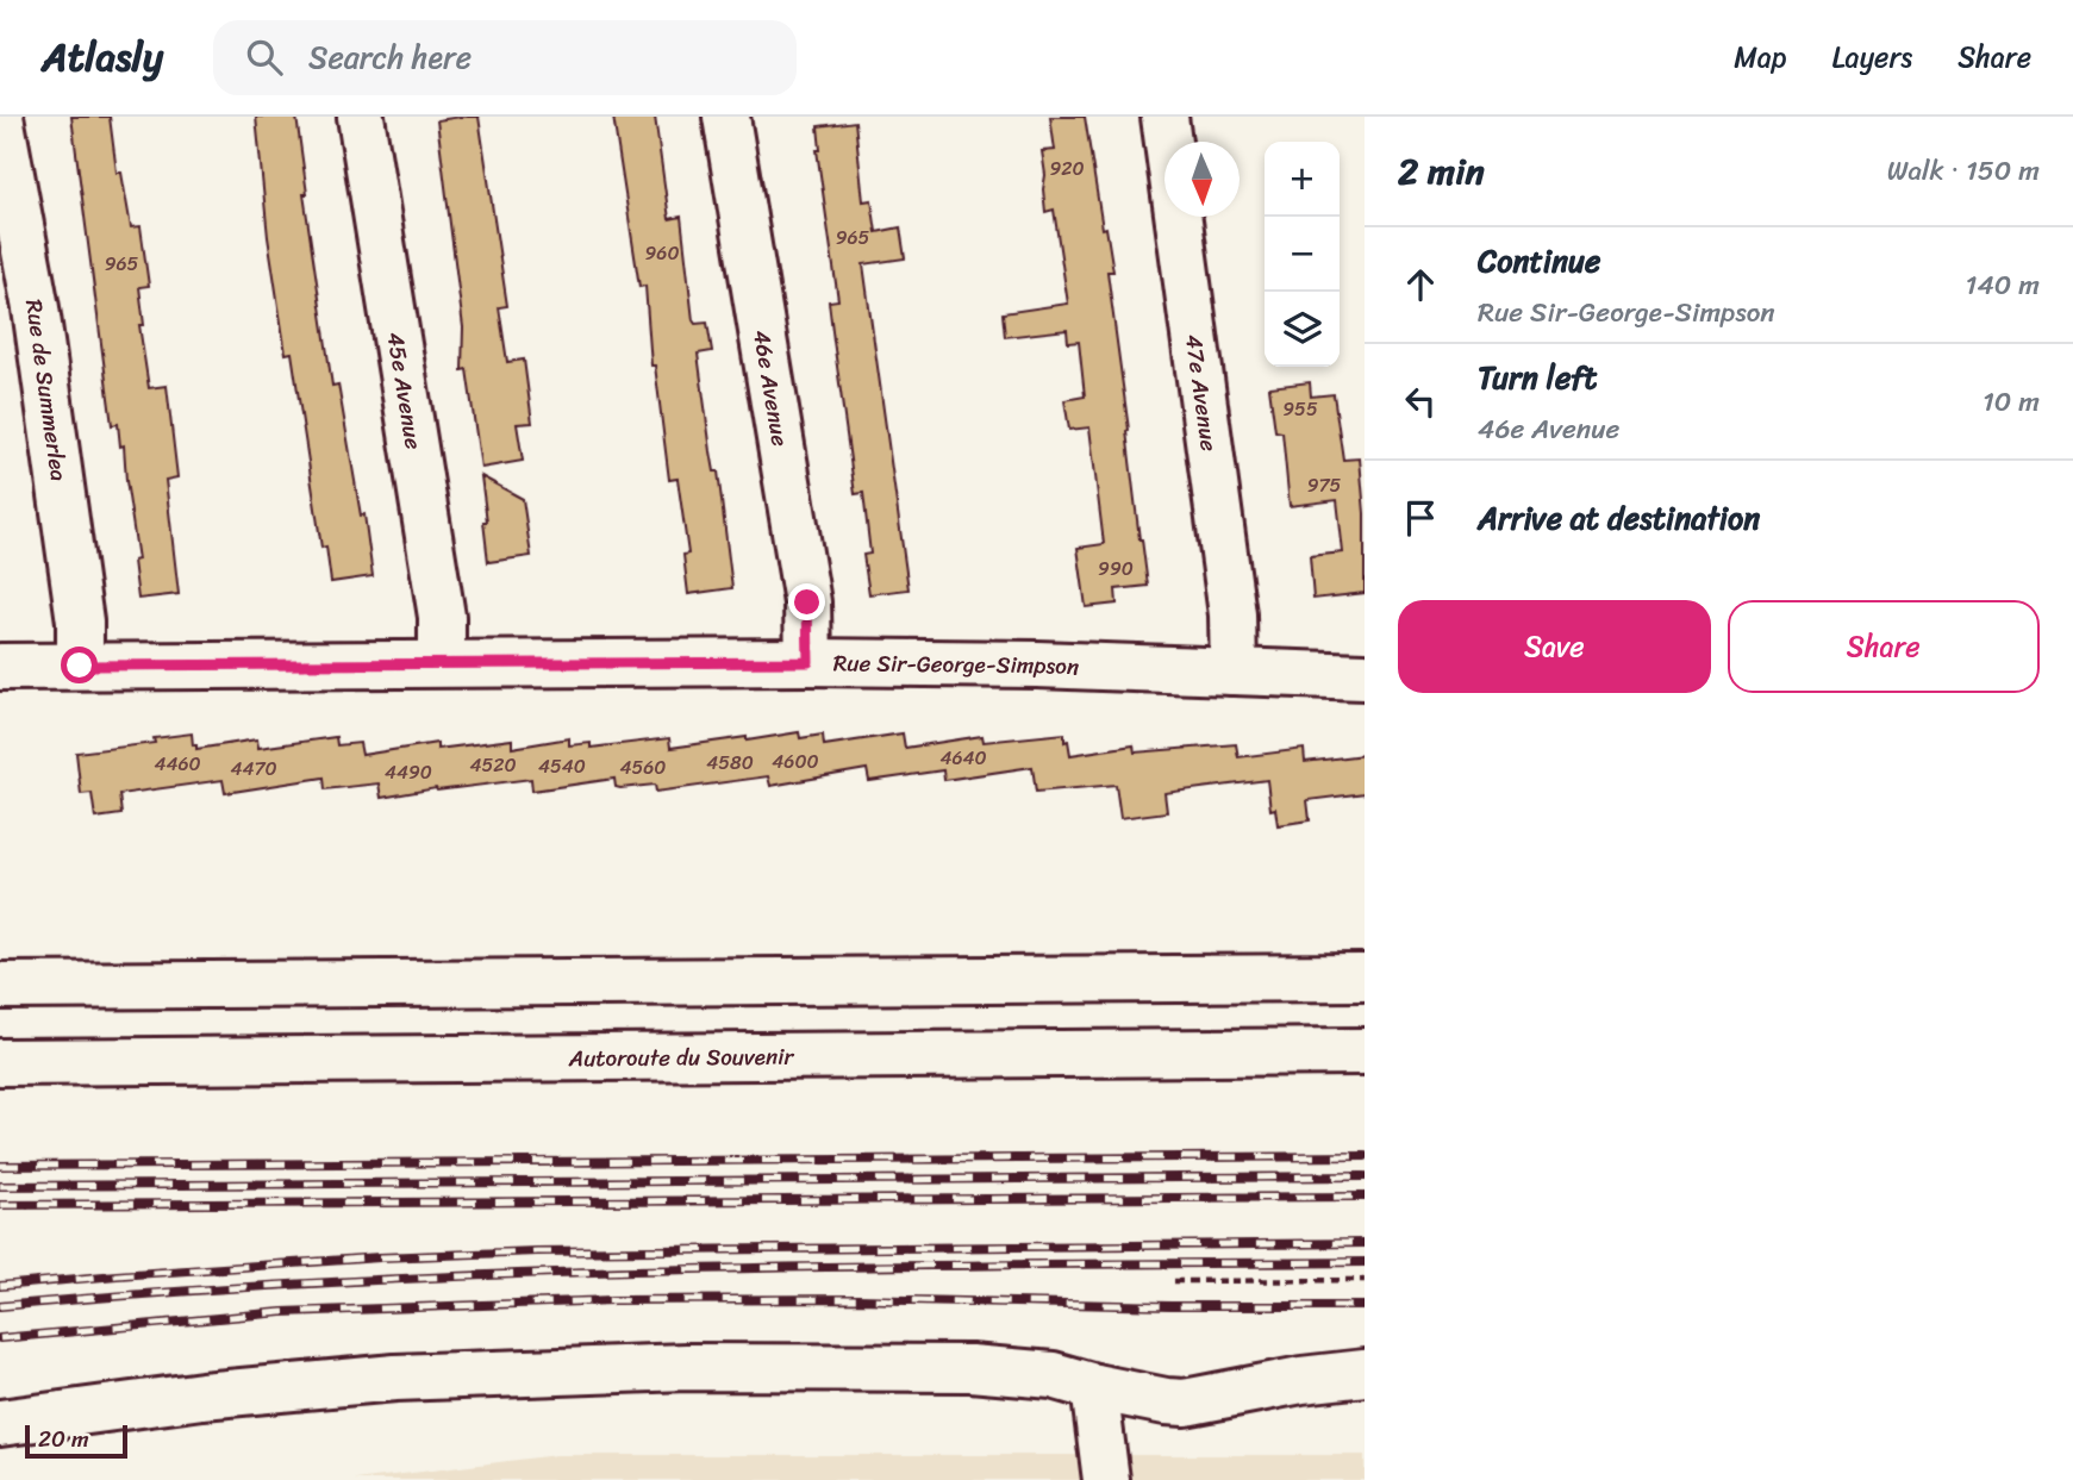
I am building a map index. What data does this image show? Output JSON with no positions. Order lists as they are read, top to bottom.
{
  "streets": {
    "main road": [
      "45e Avenue",
      "46e Avenue",
      "Rue de Summerlea",
      "47e Avenue",
      "Rue Sir-George-Simpson",
      "Autoroute du Souvenir"
    ]
  },
  "crossings": [
    ["45e Avenue", "Rue Sir-George-Simpson"],
    ["46e Avenue", "Rue Sir-George-Simpson"],
    ["Rue de Summerlea", "Rue Sir-George-Simpson"],
    ["47e Avenue", "Rue Sir-George-Simpson"]
  ],
  "house_numbers": [
    "920",
    "965",
    "960",
    "965",
    "955",
    "975",
    "990",
    "4640",
    "4600",
    "4580",
    "4460",
    "4520",
    "4540",
    "4560",
    "4470",
    "4490"
  ],
  "scale_bar": "20 m",
  "north": "bottom",
  "page": {
    "header": "Atlasly",
    "search": "Search here",
    "nav": ["Map", "Layers", "Share"],
    "heading": ["2 min", "Walk · 150 m"],
    "map_buttons": ["+", "−"],
    "list": [
      ["Continue", "Rue Sir-George-Simpson", "140 m"],
      ["Turn left", "46e Avenue", "10 m"],
      "Arrive at destination"
    ],
    "buttons": ["Save", "Share"],
    "scale": "20 m"
  }
}
